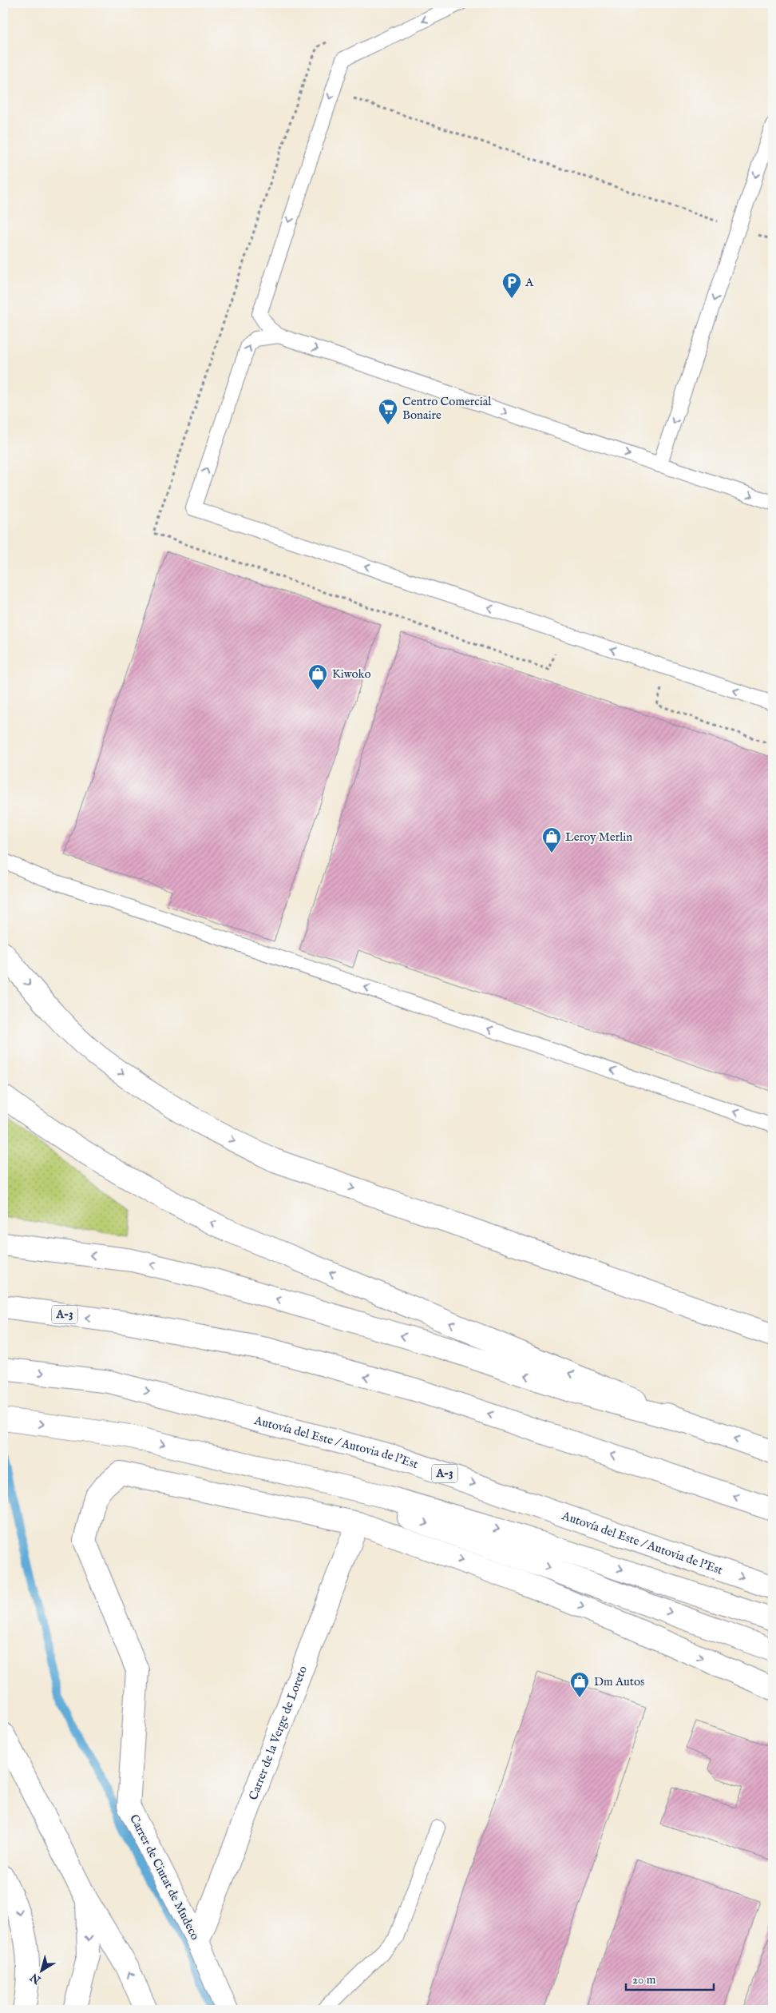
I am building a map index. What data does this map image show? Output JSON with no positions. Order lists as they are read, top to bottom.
{
  "streets": {
    "main road": [
      "A-3",
      "Autovía del Este / Autovia de l'Est",
      "Carrer de la Verge de Loreto",
      "Carrer de Ciutat de Mudeco"
    ]
  },
  "crossings": [
    ["Carrer de la Verge de Loreto", "Carrer de Ciutat de Mudeco"]
  ],
  "places": {
    "parking": ["A"],
    "supermarket": ["Centro Comercial Bonaire"],
    "shop": ["Kiwoko", "Leroy Merlin", "Dm Autos"]
  },
  "scale_bar": "20 m",
  "north": "bottom left"
}
